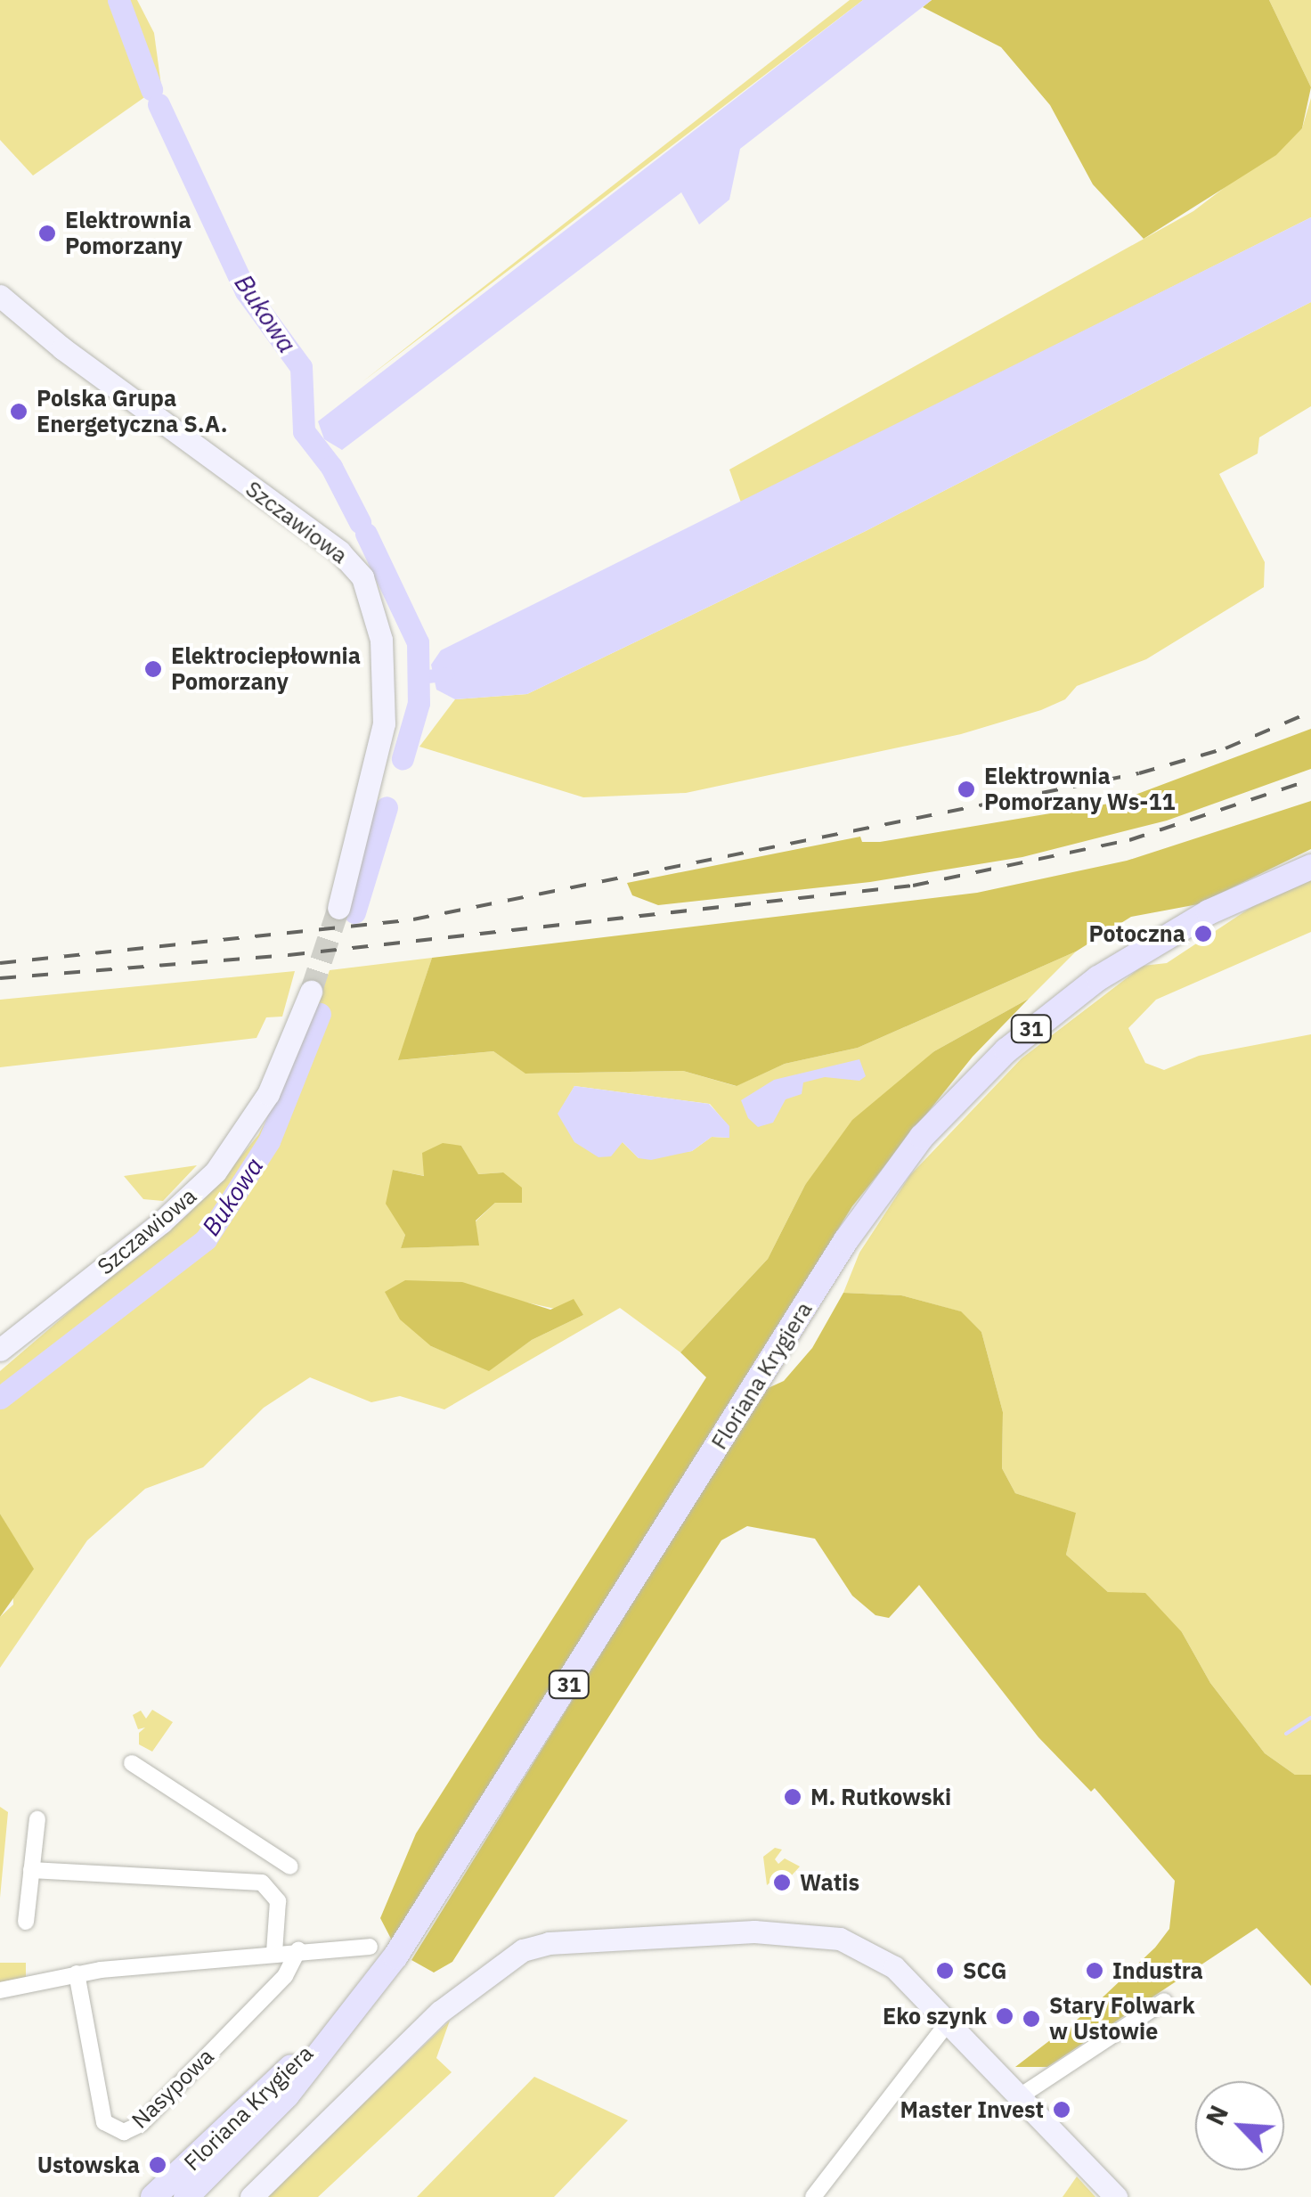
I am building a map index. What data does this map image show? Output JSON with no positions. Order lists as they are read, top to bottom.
{
  "streets": {
    "main road": ["31", "Floriana Krygiera"],
    "street": ["Szczawiowa", "Nasypowa"]
  },
  "water": ["Bukowa"],
  "places": [
    "Elektrownia Pomorzany",
    "Polska Grupa Energetyczna S.A.",
    "Elektrociepłownia Pomorzany",
    "Elektrownia Pomorzany Ws-11",
    "Potoczna",
    "M. Rutkowski",
    "Watis",
    "SCG",
    "Industra",
    "Eko szynk",
    "Stary Folwark w Ustowie",
    "Master Invest",
    "Ustowska"
  ],
  "north": "top left"
}
